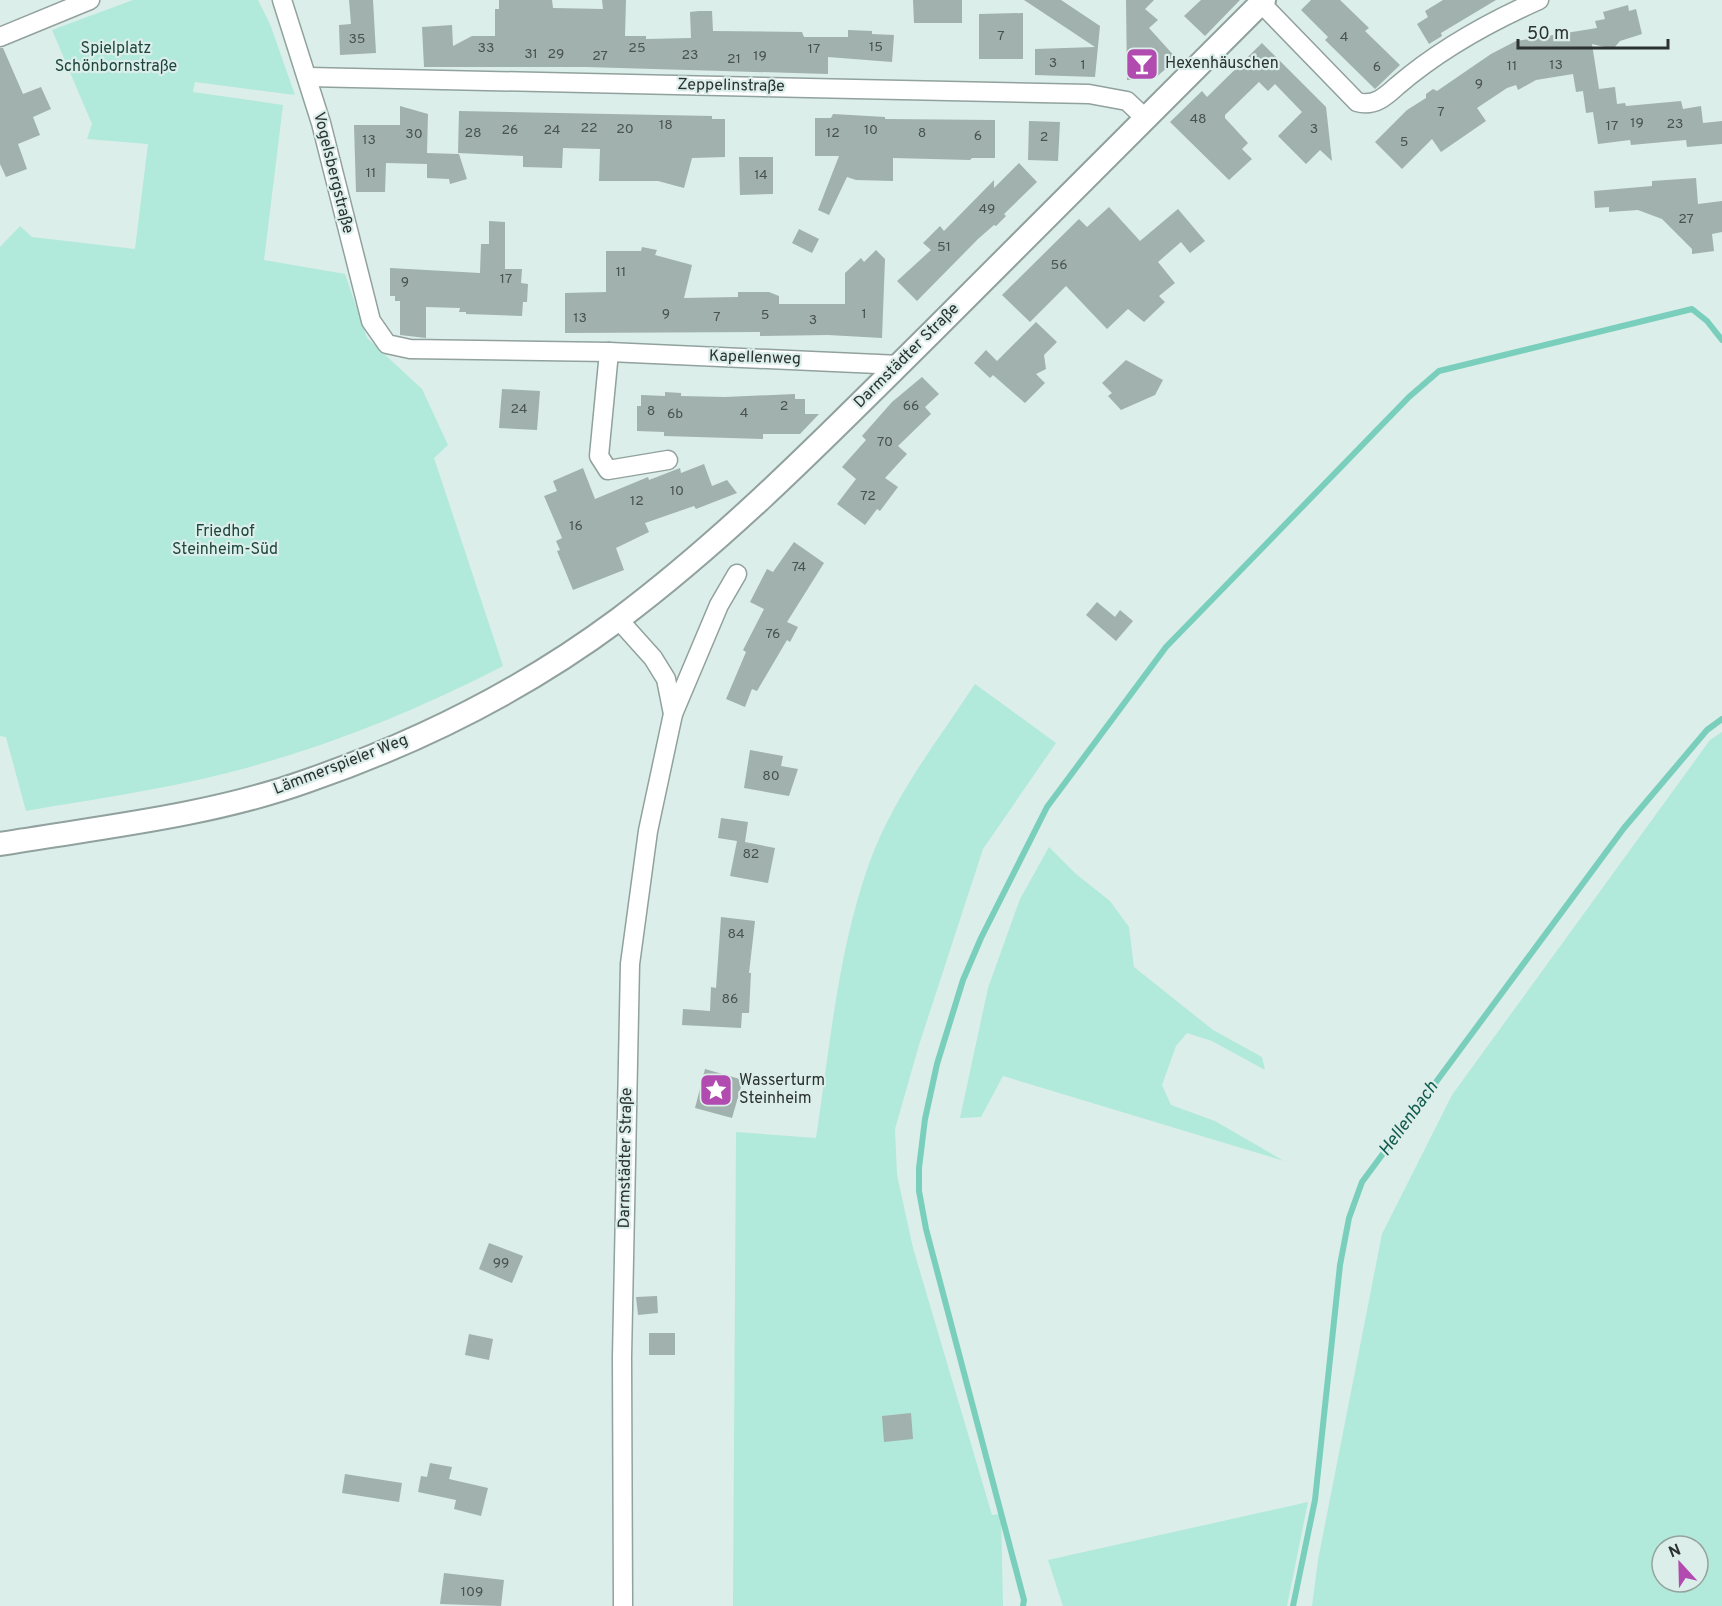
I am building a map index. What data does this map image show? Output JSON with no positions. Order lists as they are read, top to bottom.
{
  "streets": {
    "street": [
      "Zeppelinstraße",
      "Vogelsbergstraße",
      "Darmstädter Straße",
      "Kapellenweg",
      "Lämmerspieler Weg"
    ]
  },
  "crossings": [
    ["Zeppelinstraße", "Vogelsbergstraße"],
    ["Zeppelinstraße", "Darmstädter Straße"],
    ["Vogelsbergstraße", "Kapellenweg"],
    ["Darmstädter Straße", "Kapellenweg"],
    ["Darmstädter Straße", "Lämmerspieler Weg"]
  ],
  "water": ["Hellenbach"],
  "parks": ["Spielplatz Schönbornstraße", "Friedhof Steinheim-Süd"],
  "places": {
    "bar": ["Hexenhäuschen"],
    "place": ["Wasserturm Steinheim"]
  },
  "house_numbers": [
    "7",
    "4",
    "35",
    "15",
    "33",
    "25",
    "17",
    "31",
    "29",
    "23",
    "27",
    "19",
    "21",
    "3",
    "1",
    "13",
    "11",
    "6",
    "9",
    "7",
    "48",
    "19",
    "23",
    "18",
    "17",
    "22",
    "20",
    "3",
    "26",
    "24",
    "10",
    "28",
    "12",
    "8",
    "30",
    "6",
    "2",
    "13",
    "5",
    "11",
    "14",
    "49",
    "27",
    "51",
    "56",
    "11",
    "17",
    "9",
    "9",
    "1",
    "5",
    "7",
    "13",
    "3",
    "2",
    "66",
    "24",
    "8",
    "4",
    "6b",
    "70",
    "10",
    "72",
    "12",
    "16",
    "74",
    "76",
    "80",
    "82",
    "84",
    "86",
    "99",
    "109"
  ],
  "scale_bar": "50 m",
  "north": "top"
}
